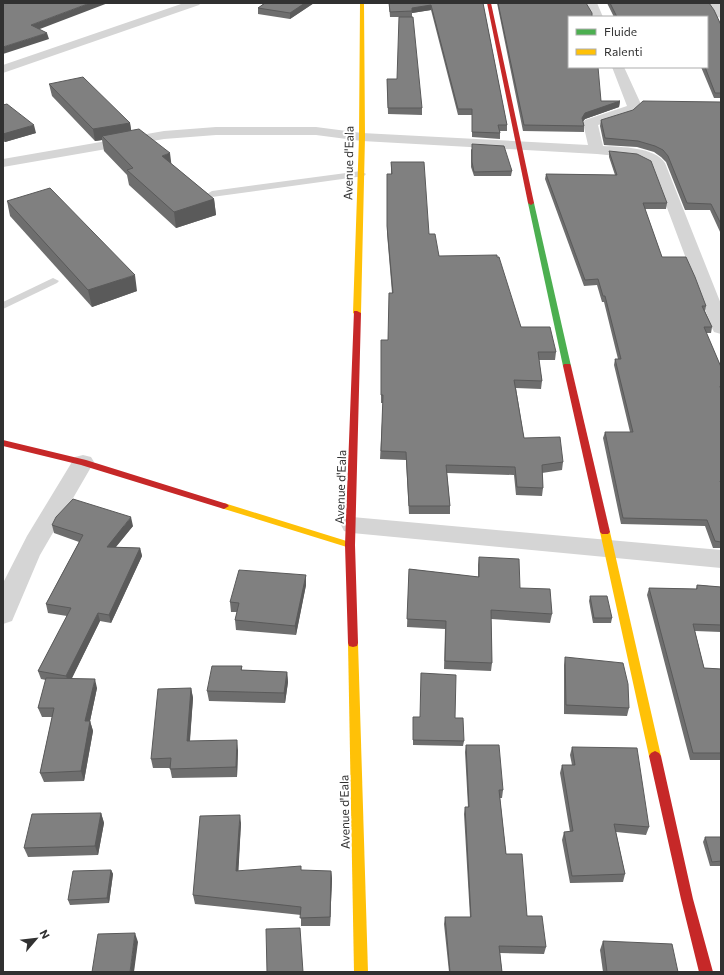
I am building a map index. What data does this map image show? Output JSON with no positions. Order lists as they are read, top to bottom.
{
  "streets": {
    "street": ["Avenue d'Eala"]
  },
  "legend": ["Fluide", "Ralenti"],
  "north": "top right"
}
